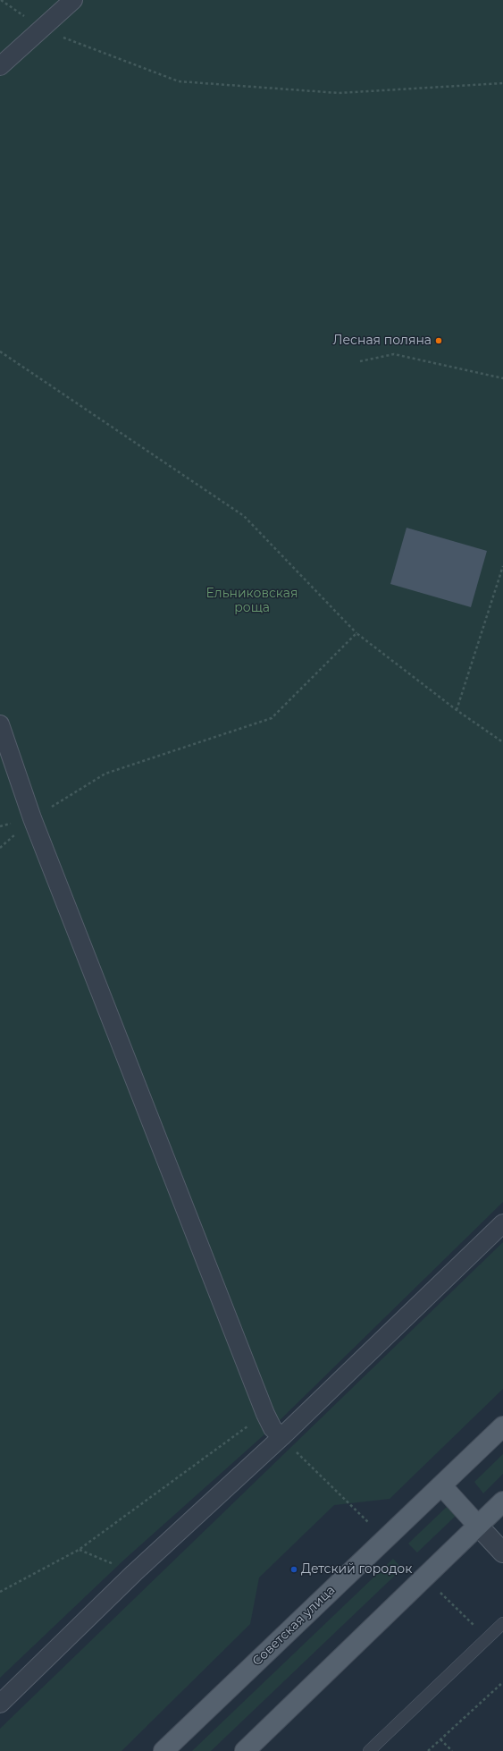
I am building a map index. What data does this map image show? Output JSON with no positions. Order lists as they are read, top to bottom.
{
  "streets": {
    "main road": ["Советская улица"]
  },
  "parks": ["Ельниковская роща"],
  "places": ["Лесная поляна", "Детский городок"]
}
